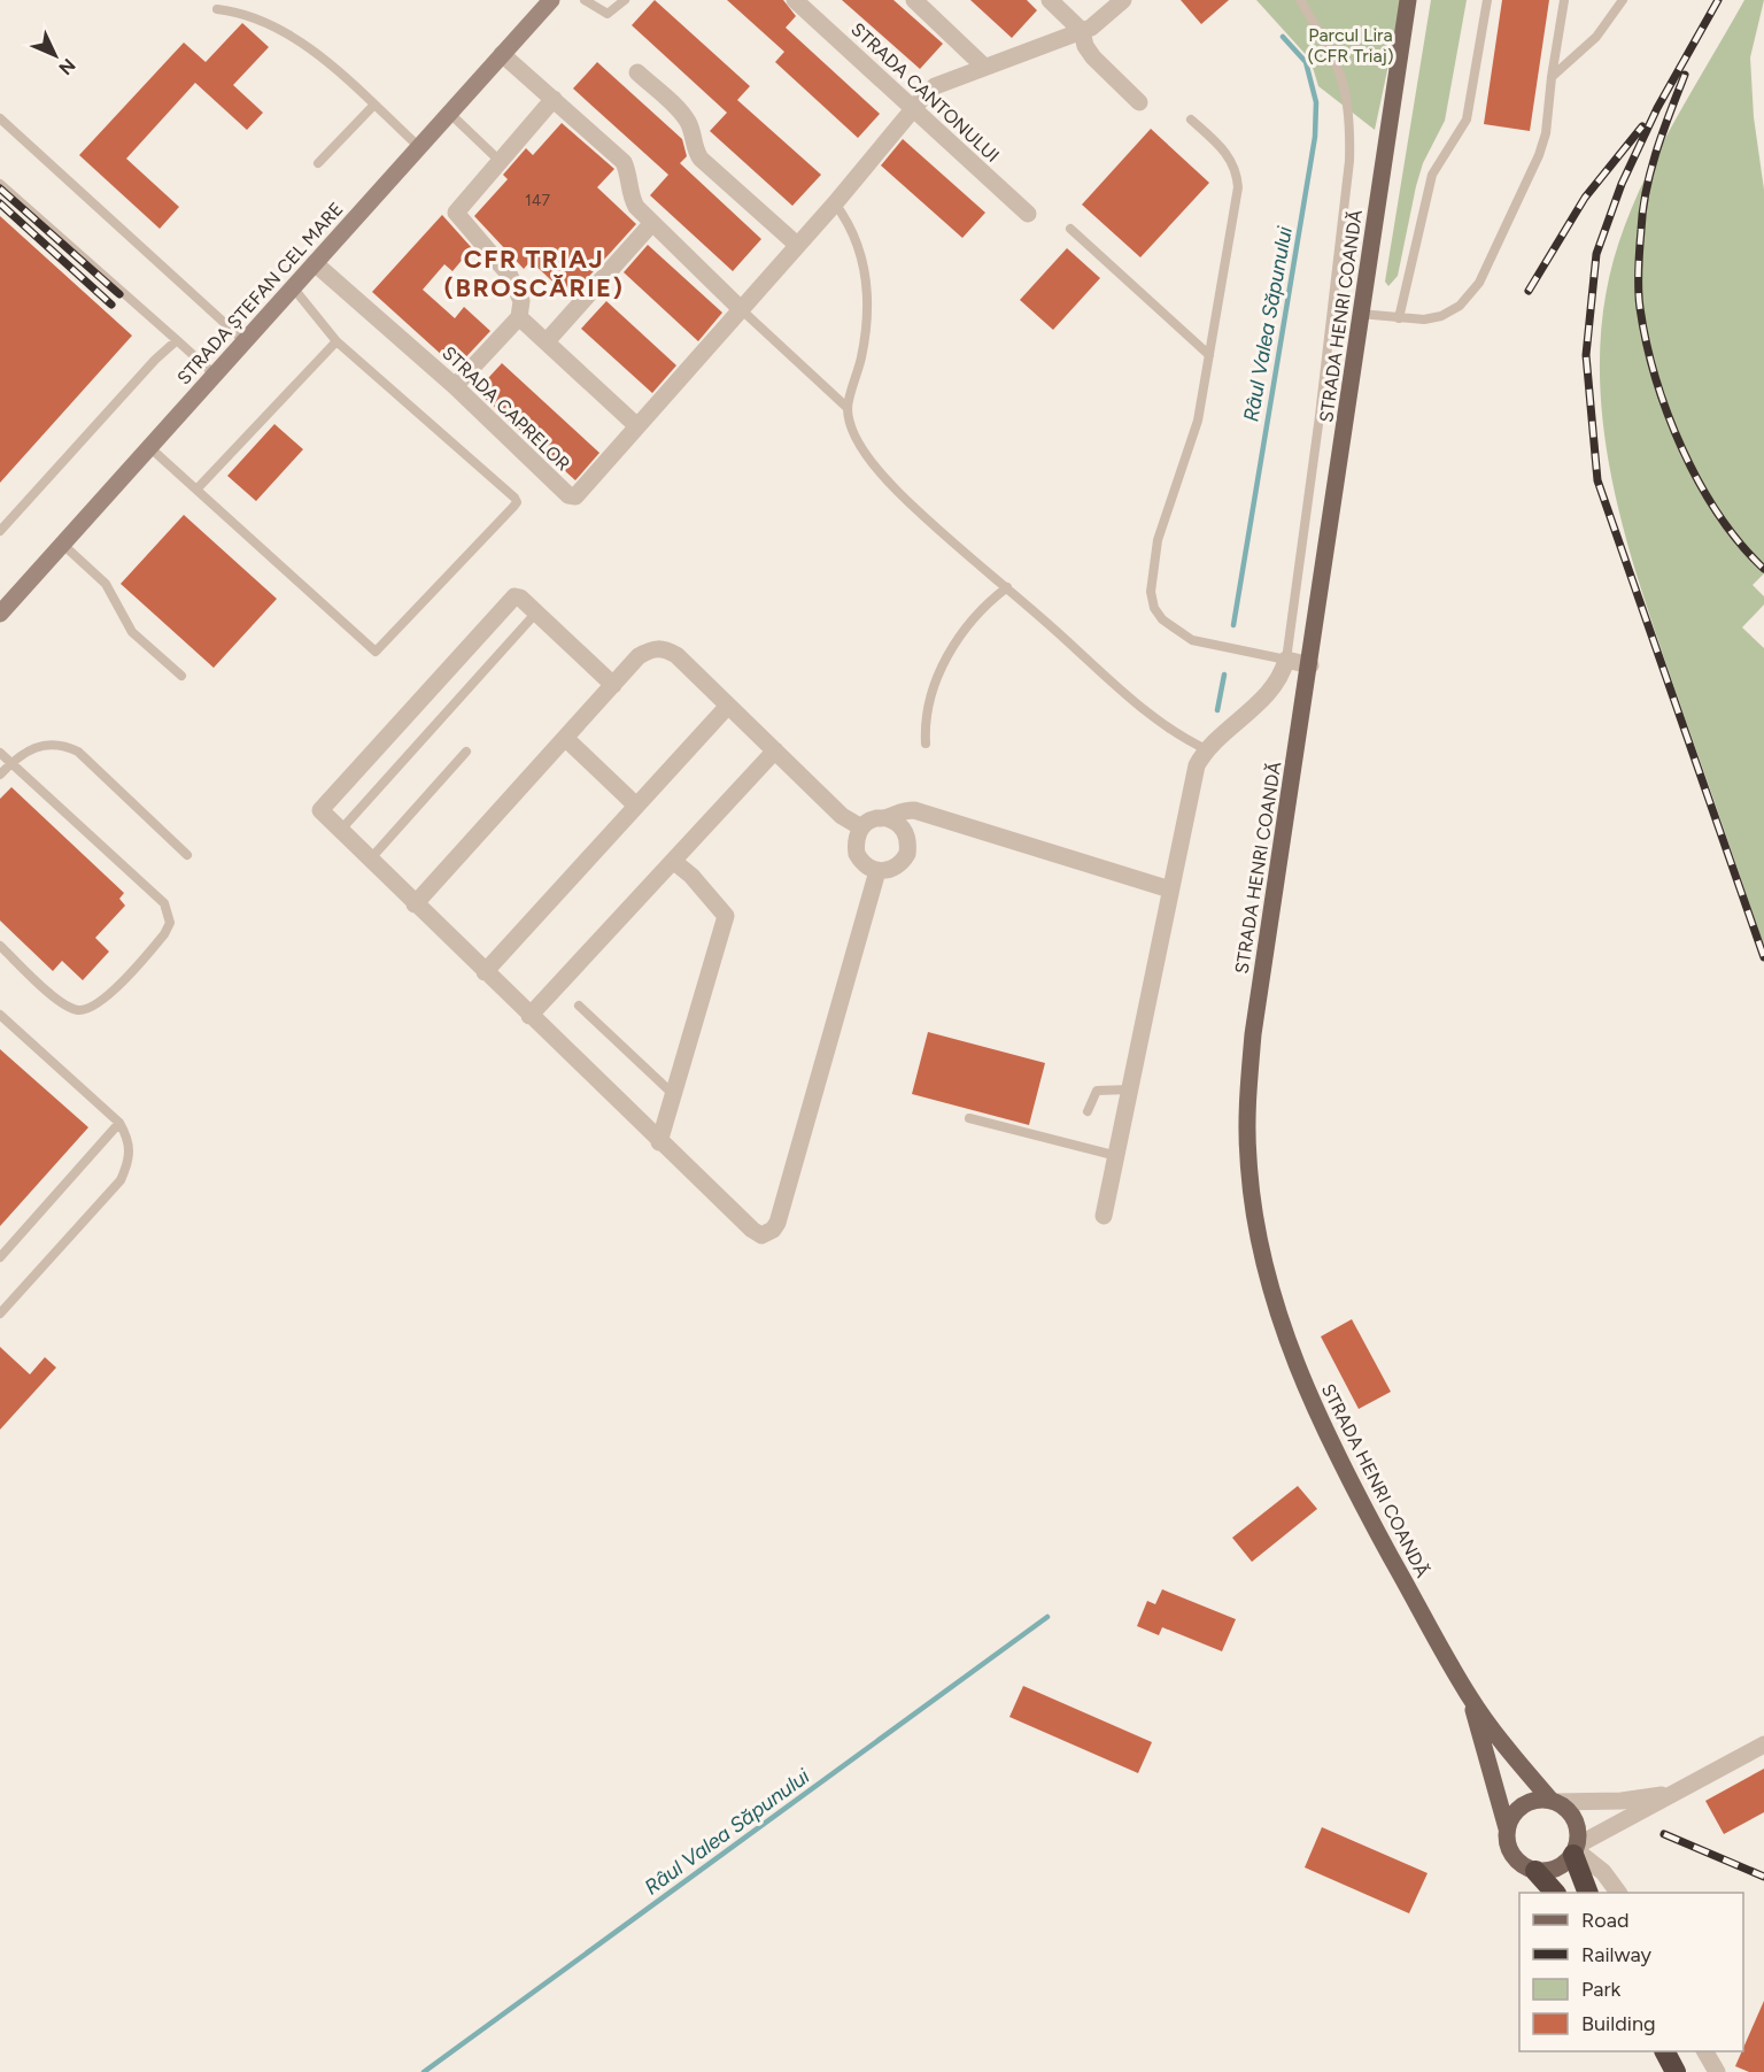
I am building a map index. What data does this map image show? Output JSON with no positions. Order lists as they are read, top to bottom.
{
  "streets": {
    "main road": ["STRADA ȘTEFAN CEL MARE", "STRADA HENRI COANDĂ"],
    "street": ["STRADA CANTONULUI", "STRADA CAPRELOR"]
  },
  "crossings": [
    ["STRADA ȘTEFAN CEL MARE", "STRADA CAPRELOR"]
  ],
  "districts": ["CFR TRIAJ (BROSCĂRIE)"],
  "water": ["Râul Valea Săpunului"],
  "parks": ["Parcul Lira (CFR Triaj)"],
  "house_numbers": ["147"],
  "legend": [
    "Road",
    "Railway",
    "Park",
    "Building"
  ],
  "north": "bottom right"
}
